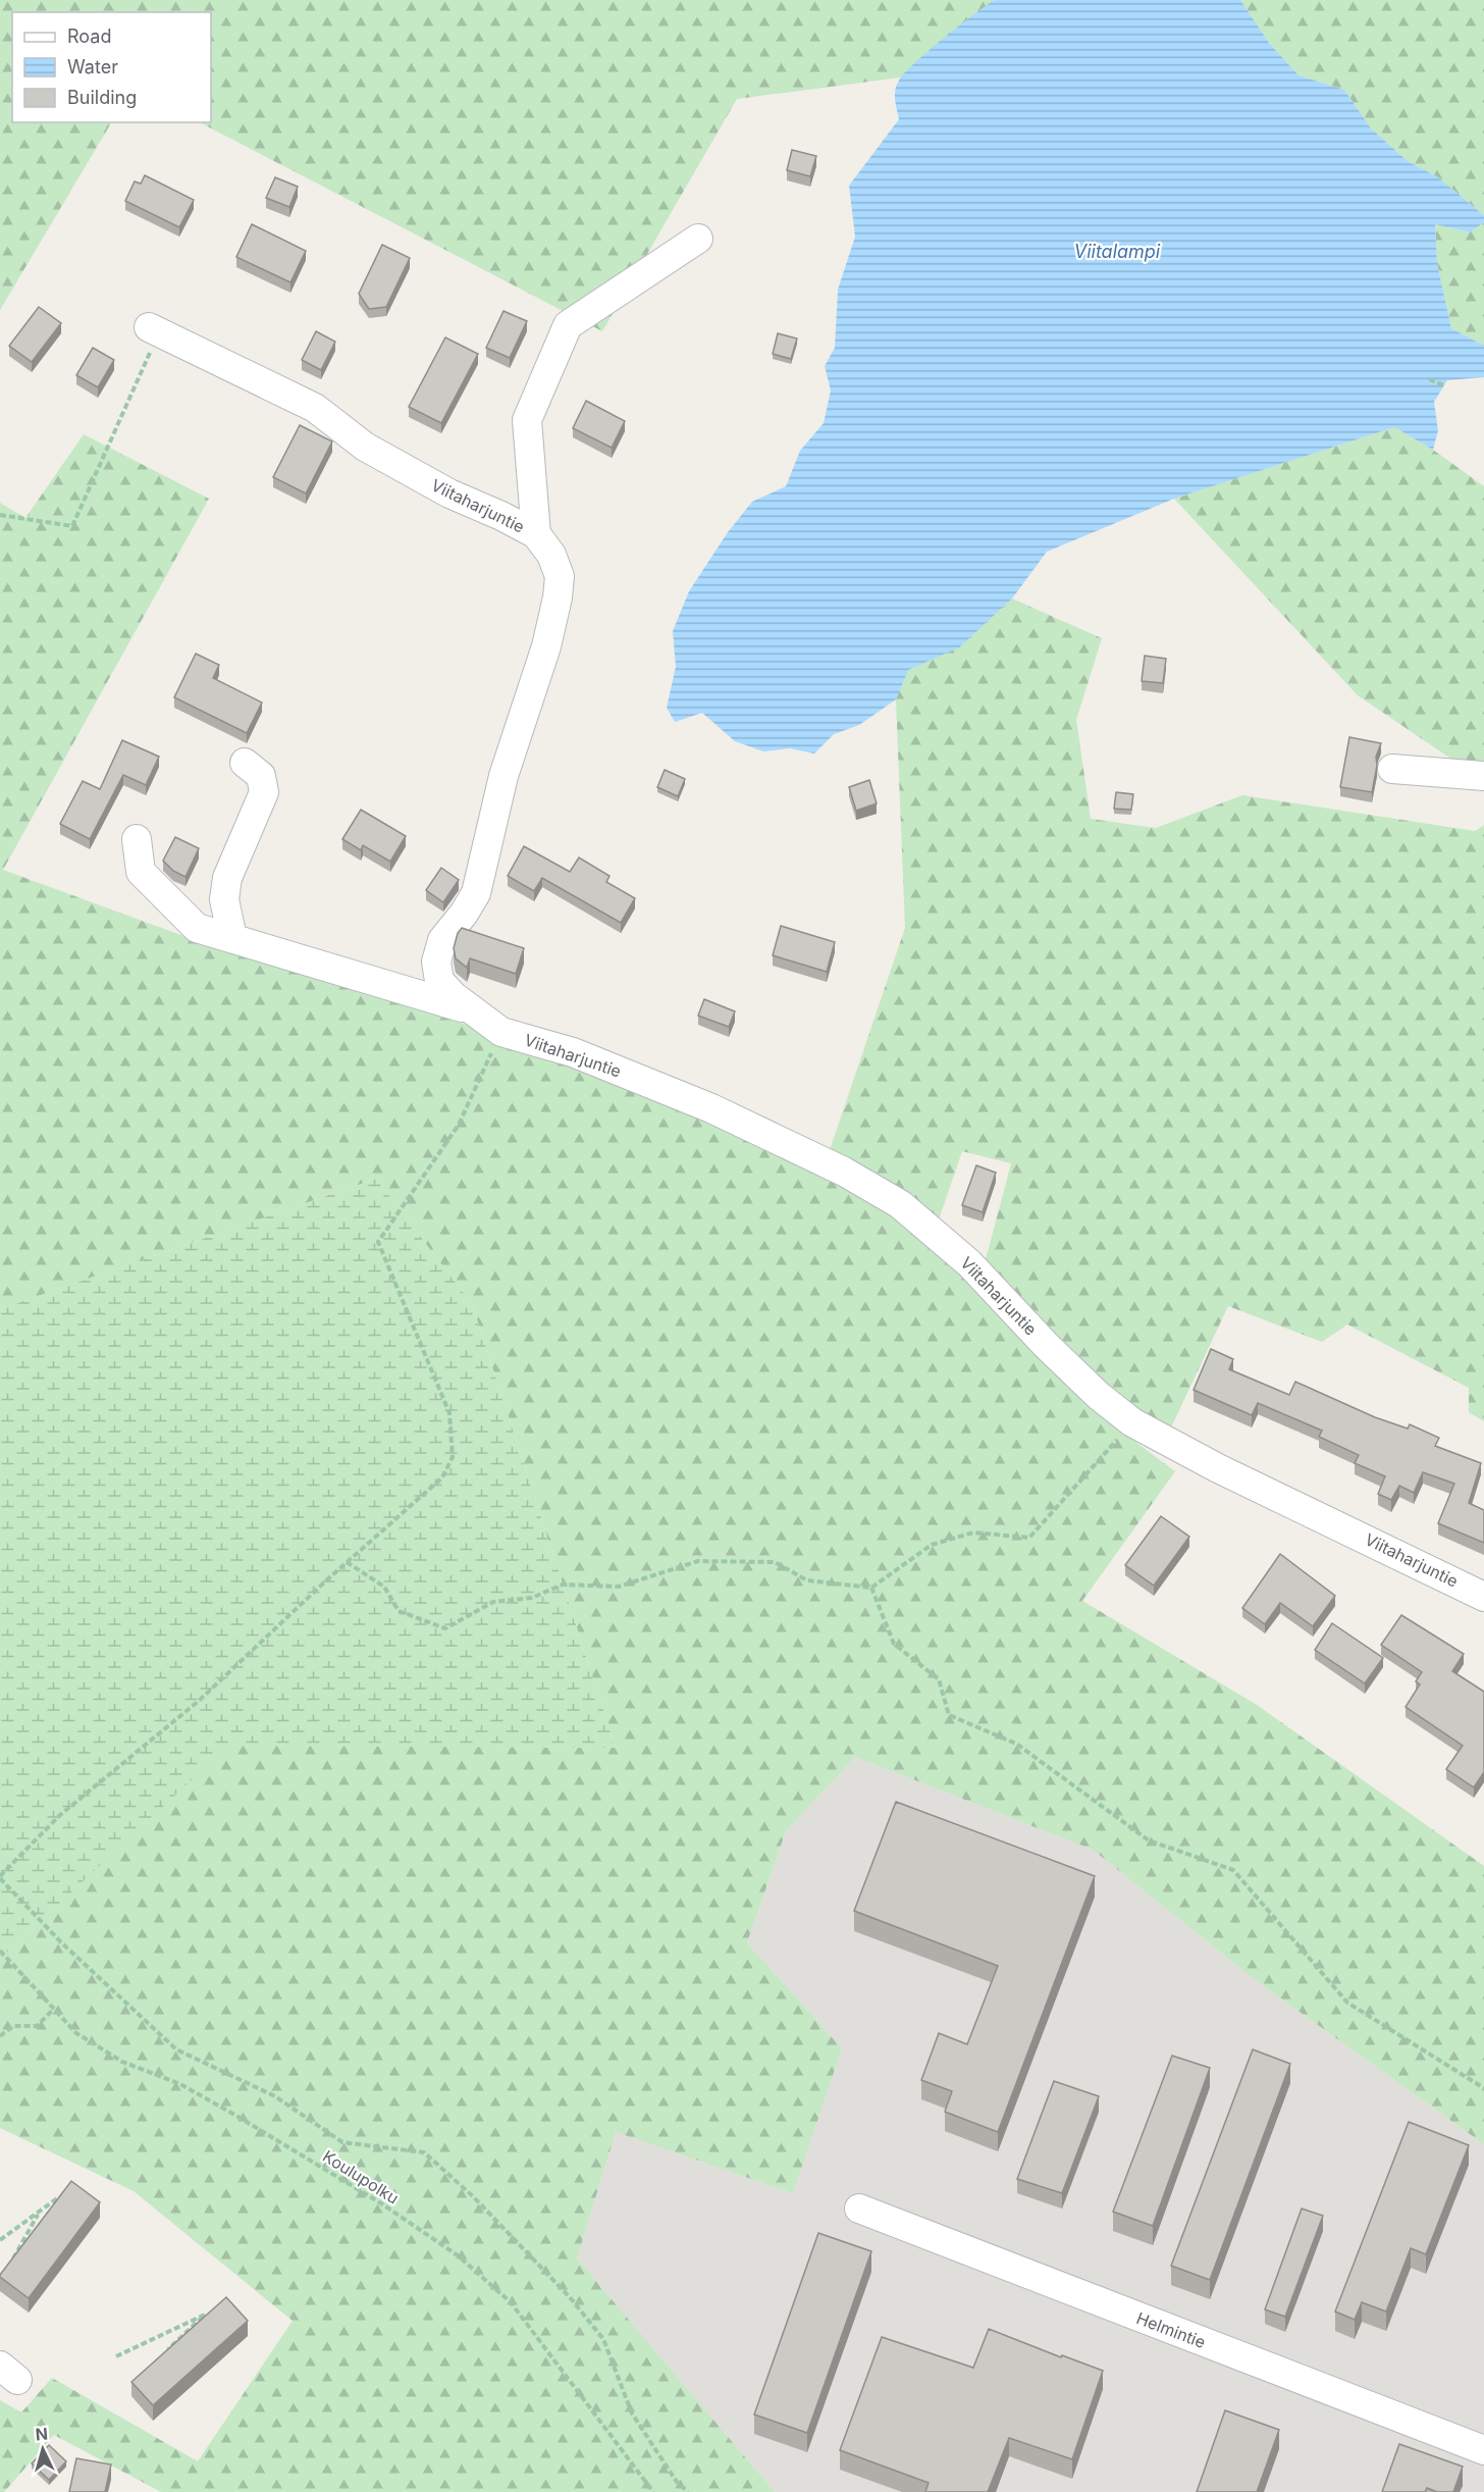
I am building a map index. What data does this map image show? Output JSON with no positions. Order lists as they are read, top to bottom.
{
  "streets": {
    "street": ["Viitaharjuntie", "Helmintie"],
    "path": ["Koulupolku"]
  },
  "water": ["Viitalampi"],
  "legend": ["Road", "Water", "Building"],
  "north": "top"
}
